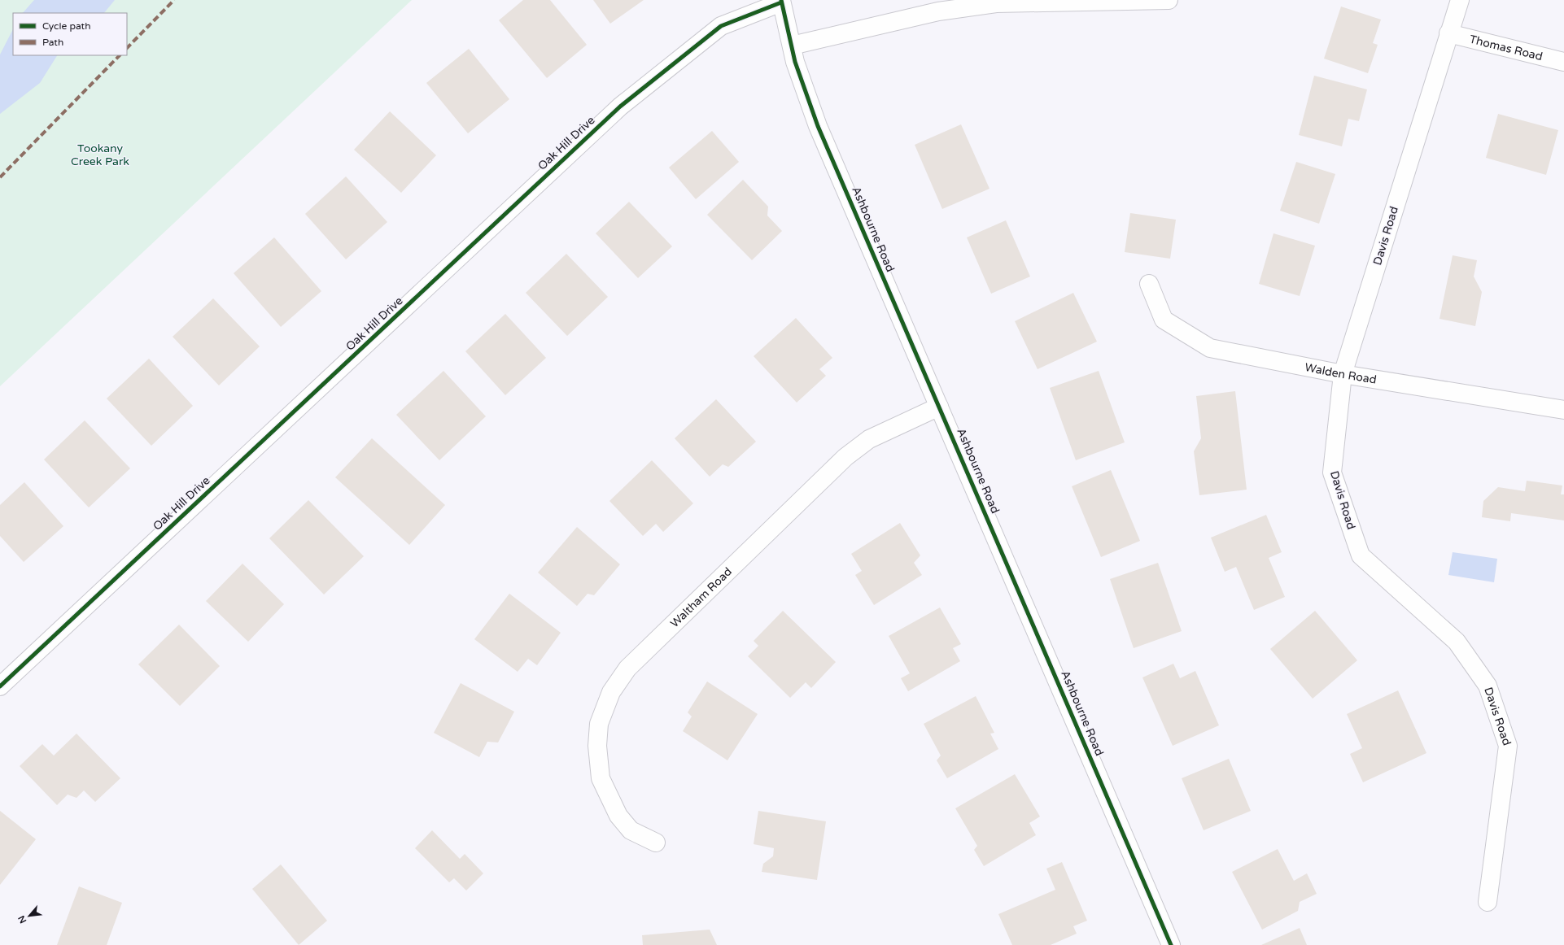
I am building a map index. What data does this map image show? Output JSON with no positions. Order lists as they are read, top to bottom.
{
  "streets": {
    "street": [
      "Thomas Road",
      "Oak Hill Drive",
      "Ashbourne Road",
      "Davis Road",
      "Walden Road",
      "Waltham Road"
    ]
  },
  "crossings": [
    ["Thomas Road", "Davis Road"],
    ["Oak Hill Drive", "Ashbourne Road"],
    ["Ashbourne Road", "Waltham Road"],
    ["Davis Road", "Walden Road"]
  ],
  "parks": ["Tookany Creek Park"],
  "legend": ["Cycle path", "Path"],
  "north": "bottom left"
}
